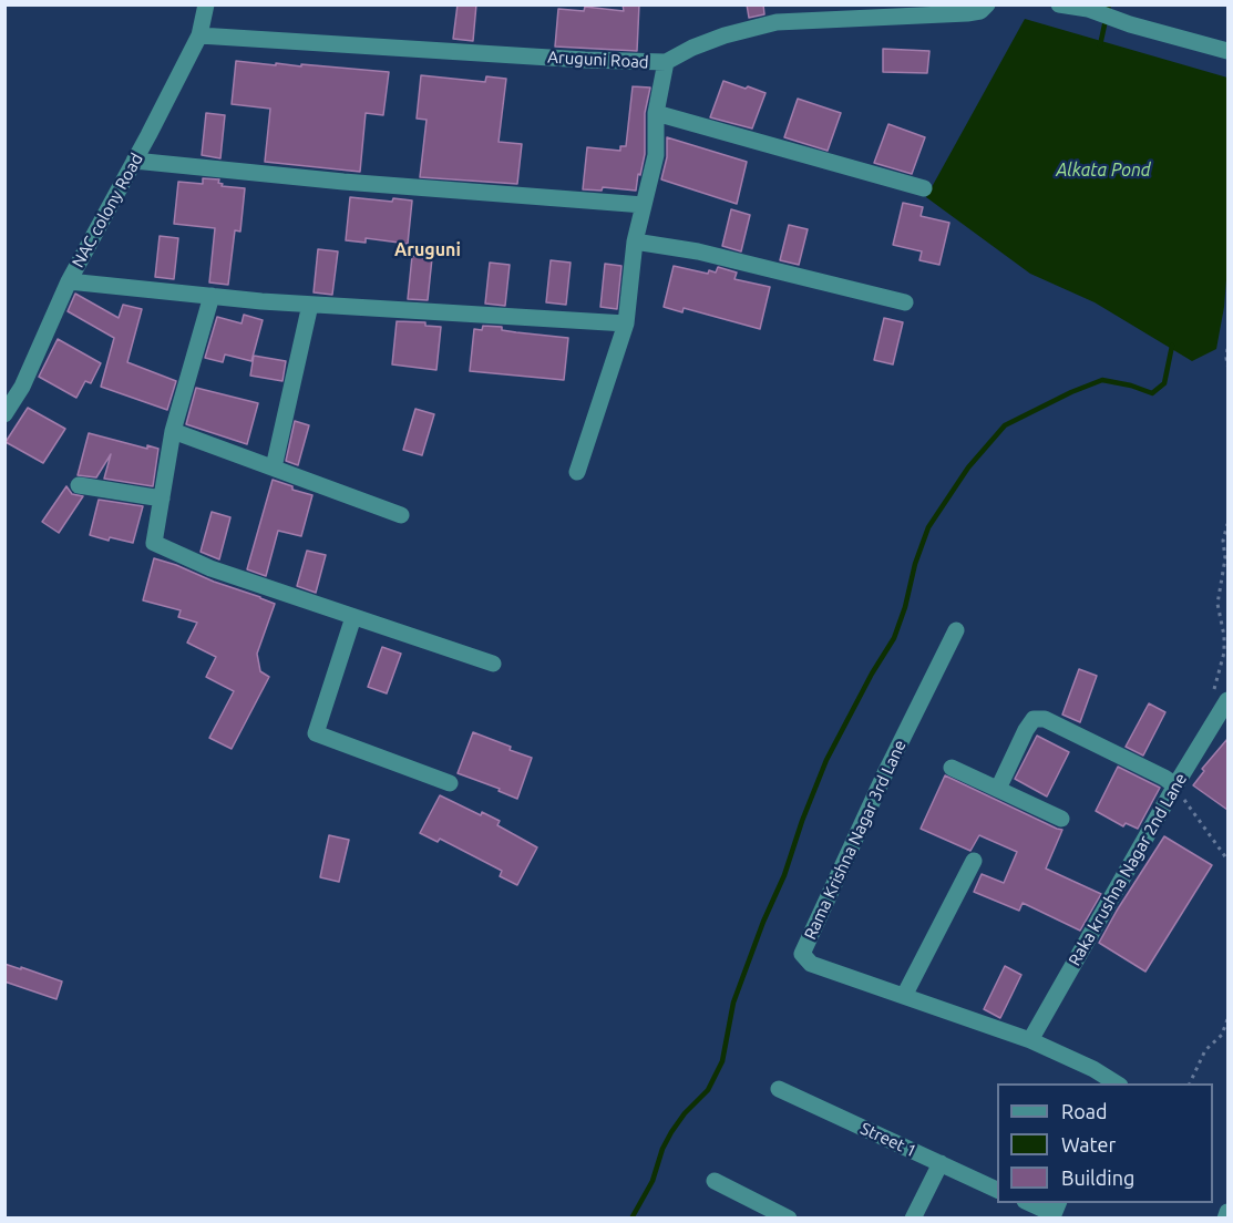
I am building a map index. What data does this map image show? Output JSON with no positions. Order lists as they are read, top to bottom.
{
  "streets": {
    "street": [
      "Aruguni Road",
      "NAC colony Road",
      "Rama Krishna Nagar 3rd Lane",
      "Raka krushna Nagar 2nd Lane",
      "Street 1"
    ]
  },
  "crossings": [
    ["Aruguni Road", "NAC colony Road"],
    ["Rama Krishna Nagar 3rd Lane", "Raka krushna Nagar 2nd Lane"]
  ],
  "districts": ["Aruguni"],
  "water": ["Alkata Pond"],
  "legend": ["Road", "Water", "Building"]
}
